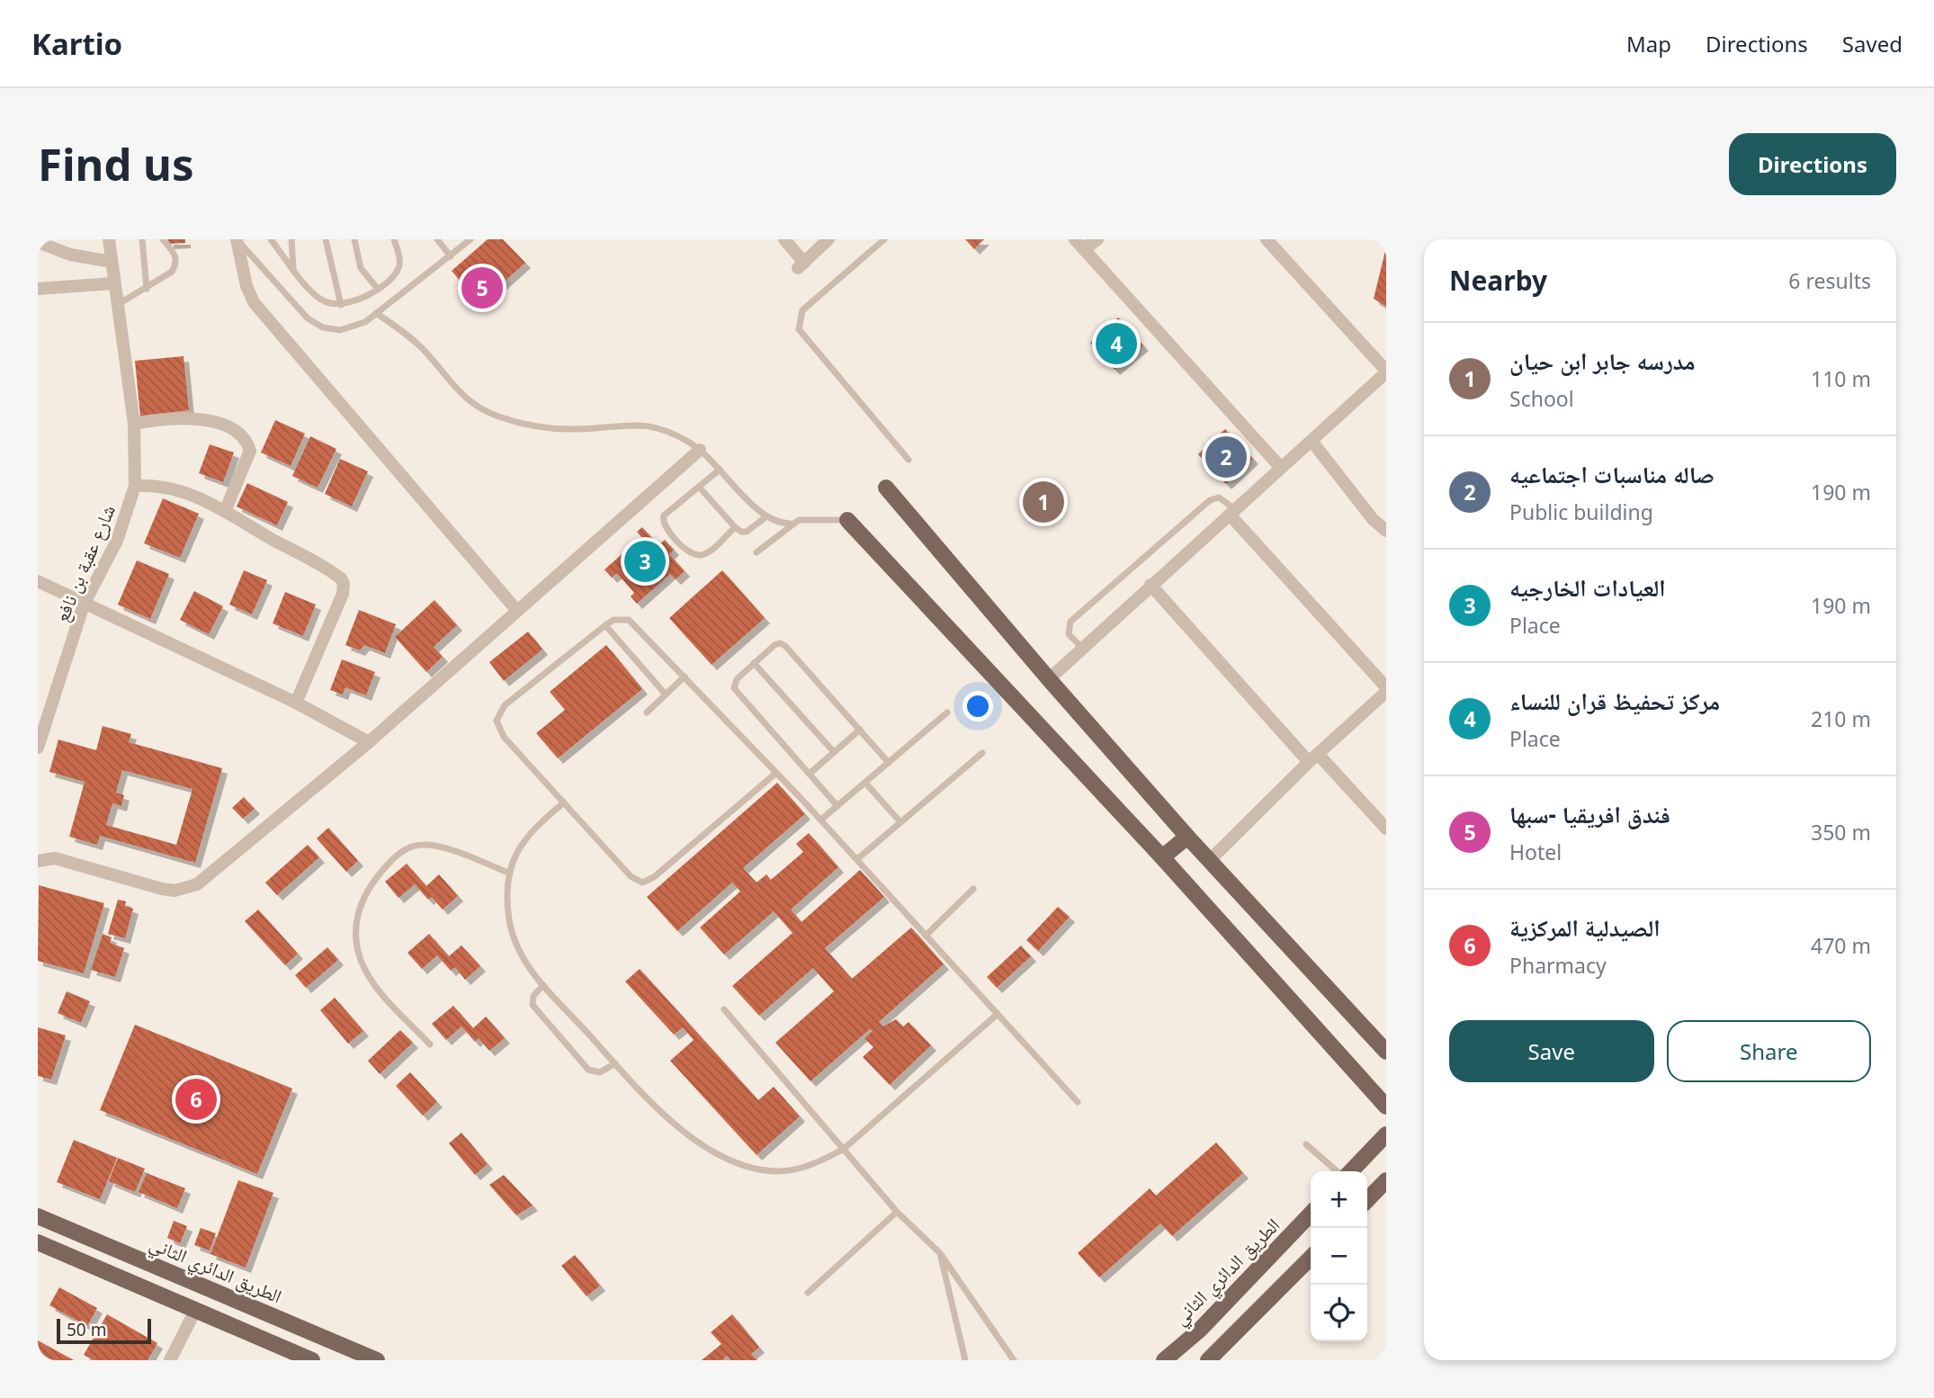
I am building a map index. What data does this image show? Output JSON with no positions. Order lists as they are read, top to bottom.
{
  "streets": {
    "main road": ["الطريق الدائري الثاني"],
    "street": ["شارع عقبة بن نافع"]
  },
  "scale_bar": "50 m",
  "page": {
    "header": "Kartio",
    "nav": ["Map", "Directions", "Saved"],
    "buttons": [
      "Directions",
      ["Save", "Share"]
    ],
    "title": "Find us",
    "heading": ["Nearby", "6 results"],
    "pins": [
      "5",
      "4",
      "2",
      "1",
      "3",
      "6"
    ],
    "list": [
      {
        "mark": "1",
        "name": "مدرسه جابر ابن حيان",
        "note": "School",
        "value": "110 m"
      },
      {
        "mark": "2",
        "name": "صاله مناسبات اجتماعيه",
        "note": "Public building",
        "value": "190 m"
      },
      {
        "mark": "3",
        "name": "العيادات الخارجيه",
        "note": "Place",
        "value": "190 m"
      },
      {
        "mark": "4",
        "name": "مركز تحفيظ قران للنساء",
        "note": "Place",
        "value": "210 m"
      },
      {
        "mark": "5",
        "name": "فندق افريقيا -سبها",
        "note": "Hotel",
        "value": "350 m"
      },
      {
        "mark": "6",
        "name": "الصيدلية المركزية",
        "note": "Pharmacy",
        "value": "470 m"
      }
    ],
    "map_buttons": ["+", "−"],
    "scale": "50 m"
  }
}
